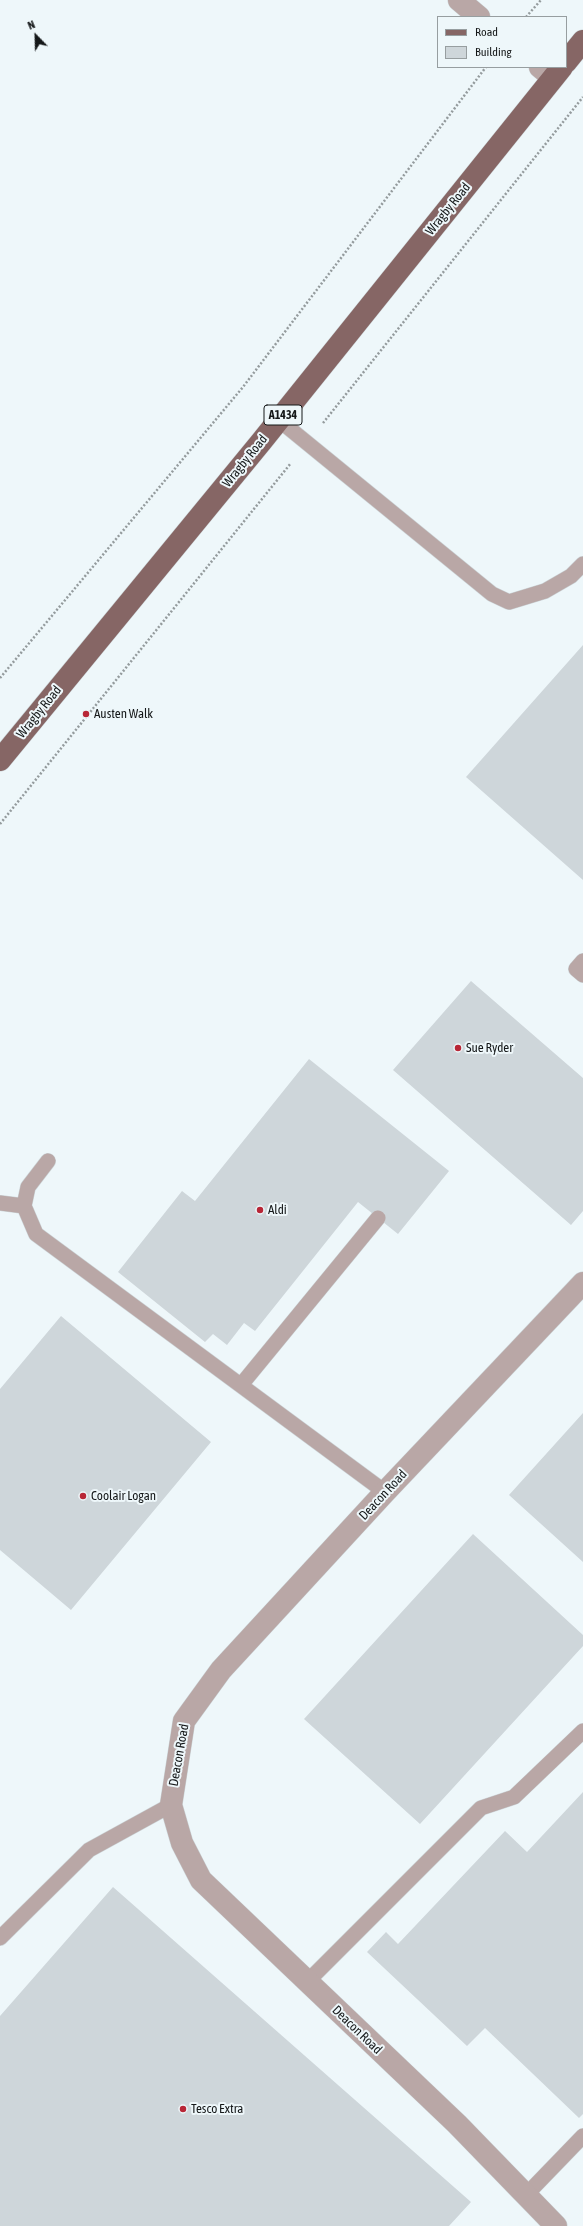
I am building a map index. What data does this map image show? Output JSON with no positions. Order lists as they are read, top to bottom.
{
  "streets": {
    "main road": ["Wragby Road", "A1434"],
    "street": ["Deacon Road"]
  },
  "places": [
    "Austen Walk",
    "Sue Ryder",
    "Aldi",
    "Coolair Logan",
    "Tesco Extra"
  ],
  "legend": ["Road", "Building"],
  "north": "top left"
}
